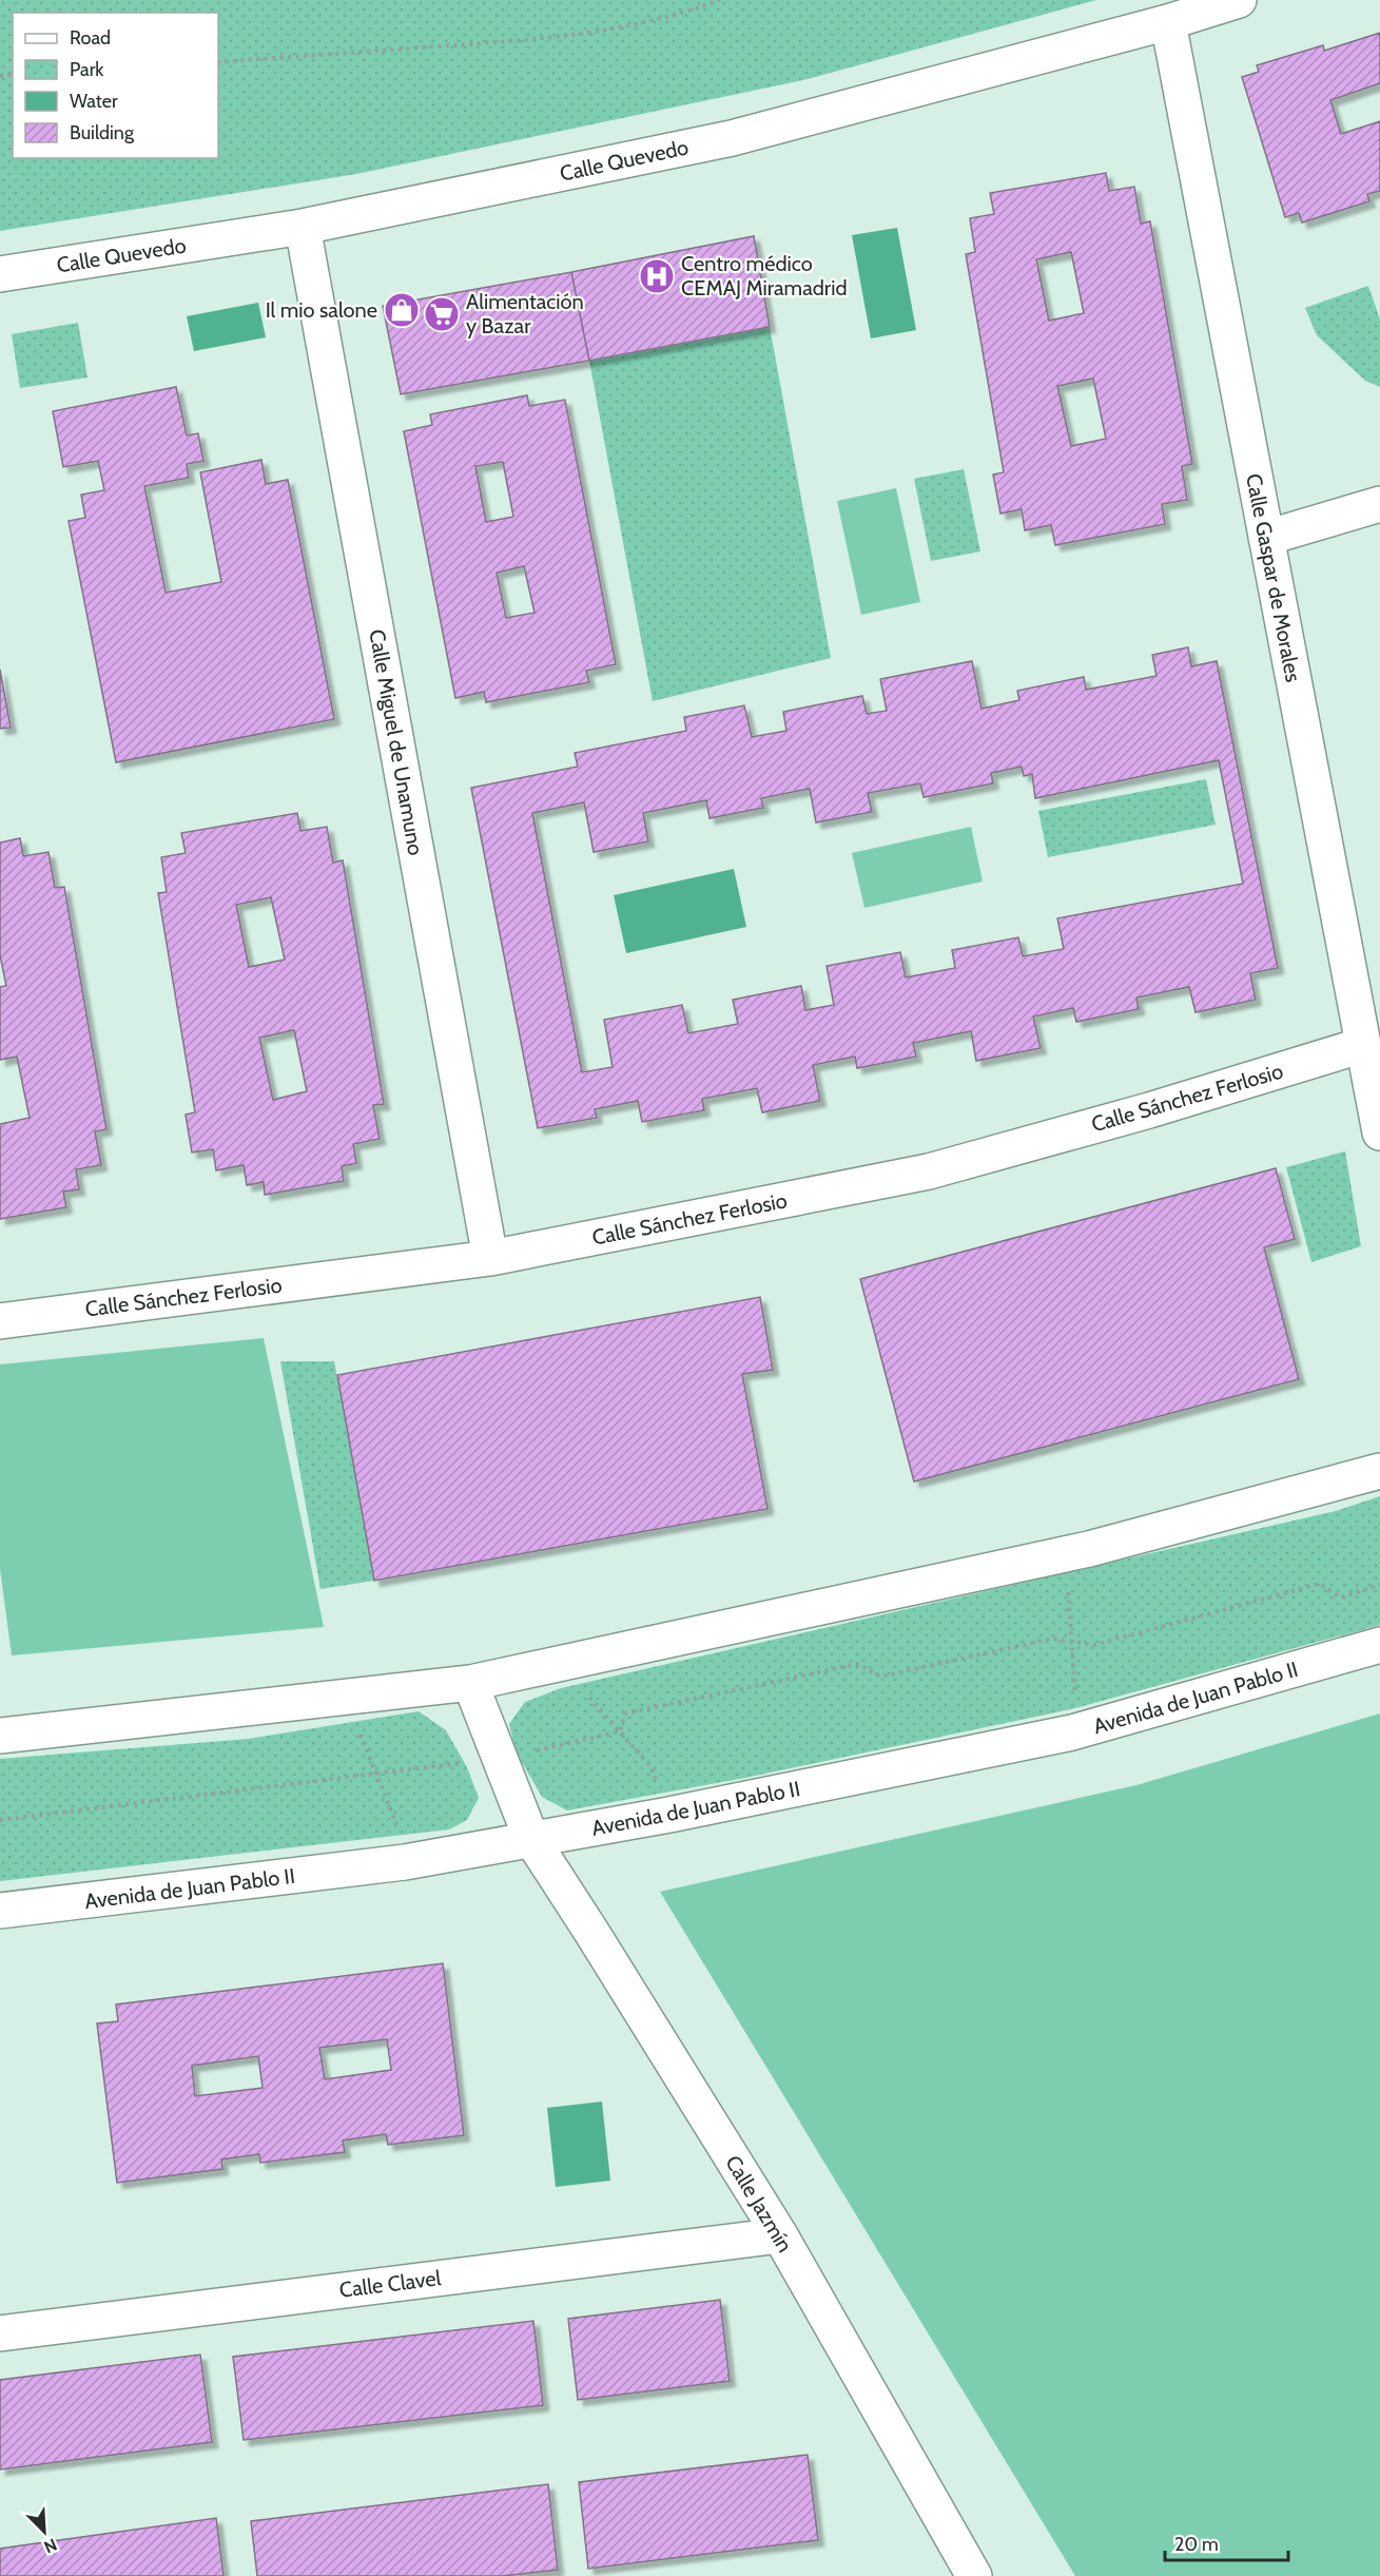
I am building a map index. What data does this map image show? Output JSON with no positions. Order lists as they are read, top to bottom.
{
  "streets": {
    "street": [
      "Calle Quevedo",
      "Calle Gaspar de Morales",
      "Calle Miguel de Unamuno",
      "Calle Sánchez Ferlosio",
      "Avenida de Juan Pablo II",
      "Calle Jazmín",
      "Calle Clavel"
    ]
  },
  "crossings": [
    ["Calle Quevedo", "Calle Gaspar de Morales"],
    ["Calle Quevedo", "Calle Miguel de Unamuno"],
    ["Calle Gaspar de Morales", "Calle Sánchez Ferlosio"],
    ["Calle Miguel de Unamuno", "Calle Sánchez Ferlosio"],
    ["Avenida de Juan Pablo II", "Calle Jazmín"],
    ["Calle Jazmín", "Calle Clavel"]
  ],
  "places": {
    "hospital": ["Centro médico CEMAJ Miramadrid"],
    "shop": ["Il mio salone"],
    "supermarket": ["Alimentación y Bazar"]
  },
  "legend": [
    "Road",
    "Park",
    "Water",
    "Building"
  ],
  "scale_bar": "20 m",
  "north": "bottom right"
}
